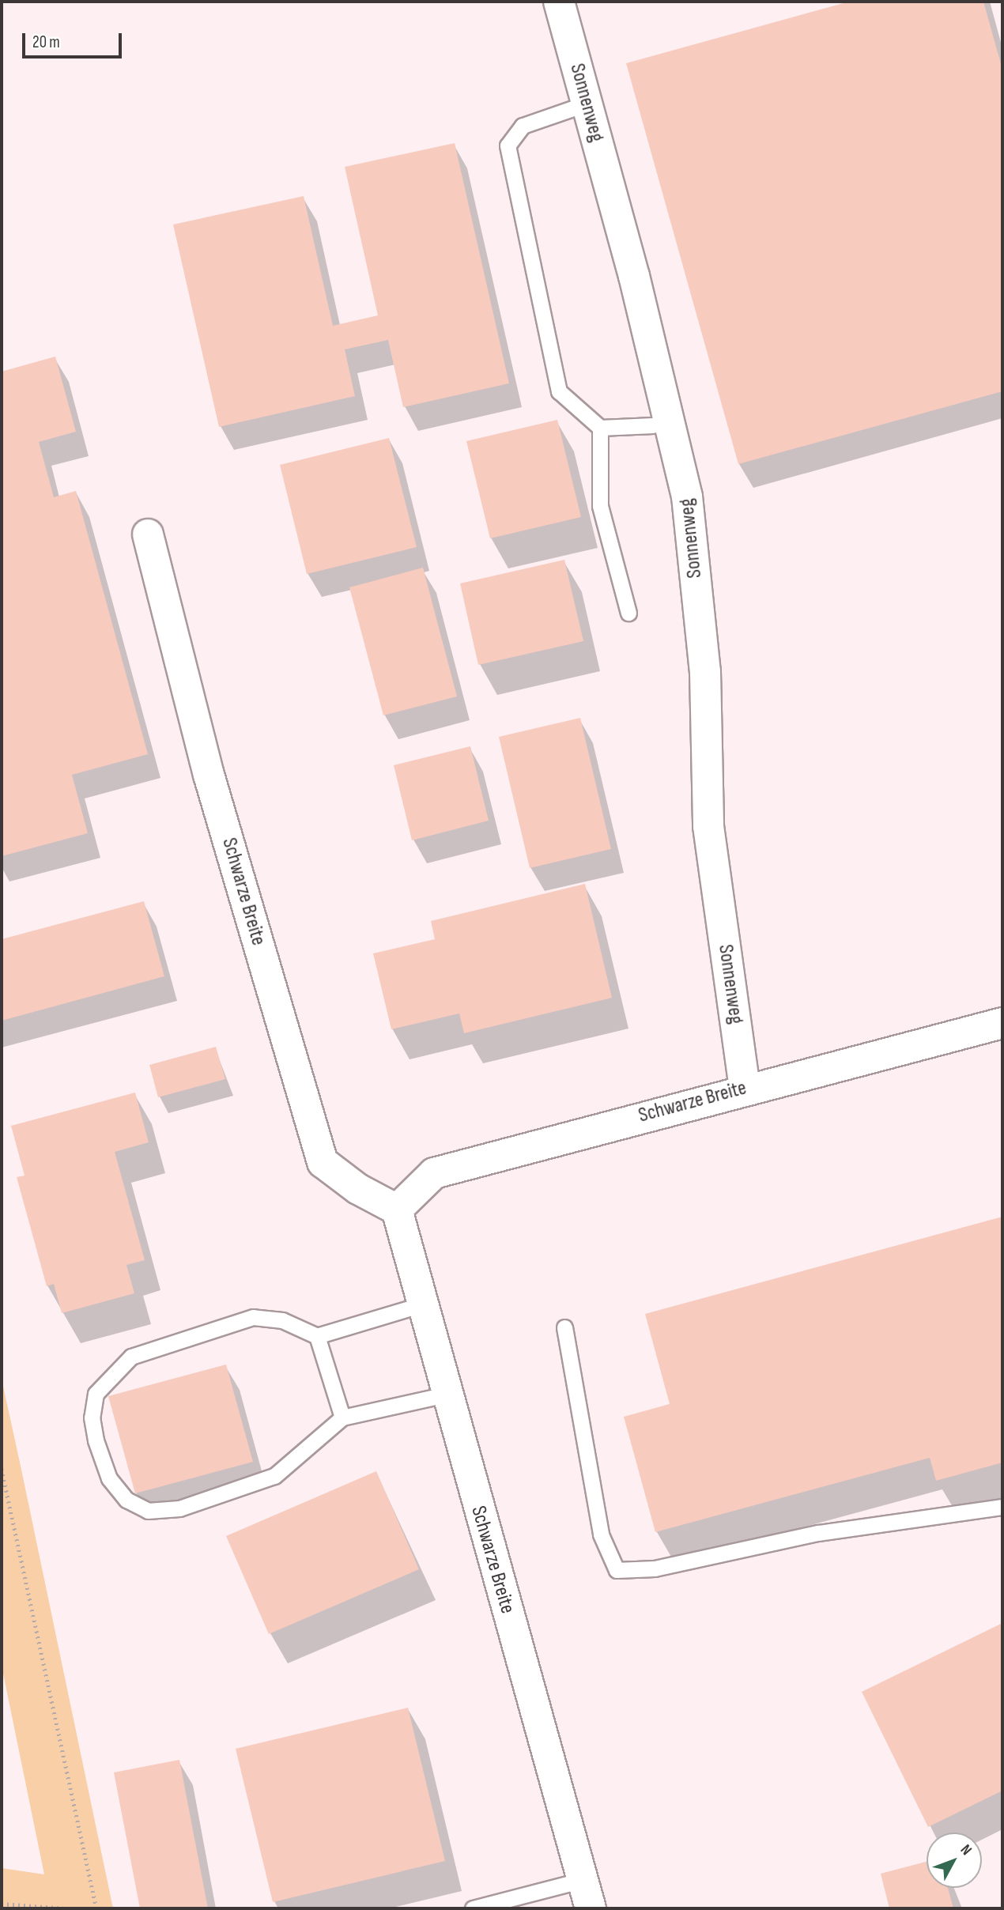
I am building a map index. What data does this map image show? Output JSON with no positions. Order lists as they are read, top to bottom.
{
  "streets": {
    "street": ["Sonnenweg", "Schwarze Breite"]
  },
  "crossings": [
    ["Sonnenweg", "Schwarze Breite"]
  ],
  "scale_bar": "20 m",
  "north": "top right"
}
